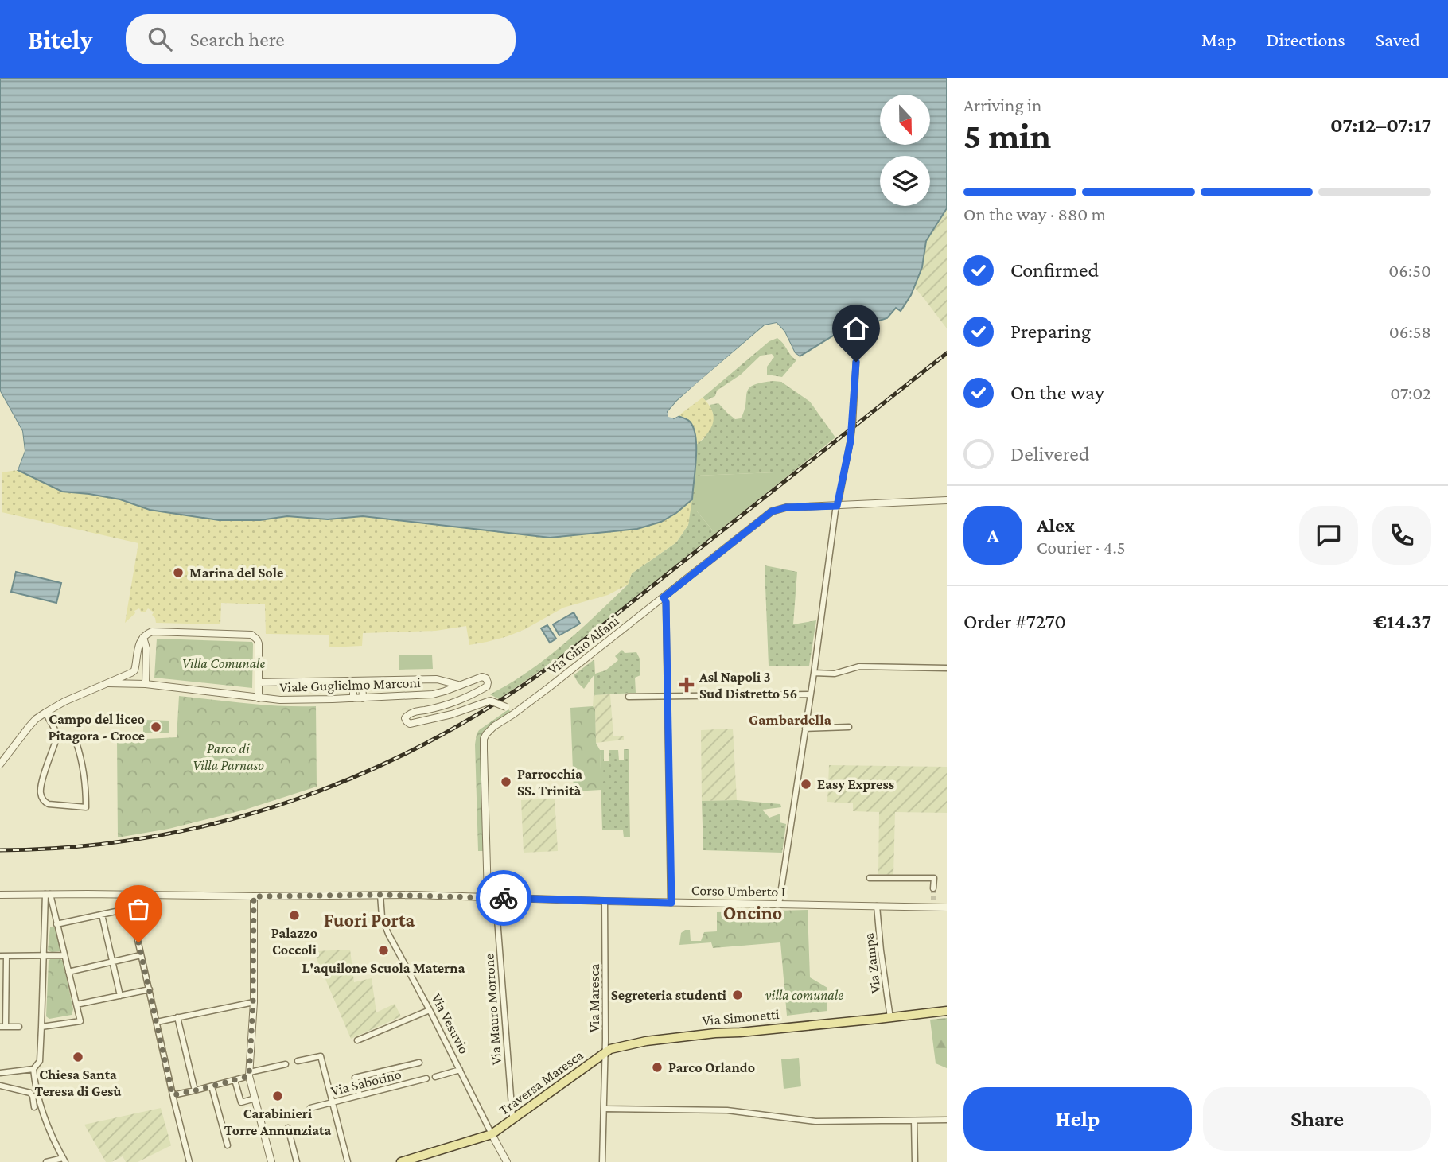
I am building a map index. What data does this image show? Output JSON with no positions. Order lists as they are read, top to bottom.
{
  "streets": {
    "main road": ["Via Simonetti", "Traversa Maresca"],
    "street": [
      "Via Gino Alfani",
      "Viale Guglielmo Marconi",
      "Corso Umberto I",
      "Via Zampa",
      "Via Maresca",
      "Via Mauro Morrone",
      "Via Vesuvio",
      "Via Sabotino"
    ]
  },
  "crossings": [
    ["Via Gino Alfani", "Corso Umberto I"],
    ["Corso Umberto I", "Via Zampa"],
    ["Corso Umberto I", "Via Maresca"],
    ["Corso Umberto I", "Via Mauro Morrone"],
    ["Corso Umberto I", "Via Vesuvio"],
    ["Via Zampa", "Via Simonetti"],
    ["Via Maresca", "Via Simonetti"],
    ["Via Maresca", "Traversa Maresca"],
    ["Via Mauro Morrone", "Traversa Maresca"],
    ["Via Simonetti", "Traversa Maresca"],
    ["Via Vesuvio", "Traversa Maresca"]
  ],
  "districts": ["Gambardella", "Oncino", "Fuori Porta"],
  "parks": ["Villa Comunale", "Parco di Villa Parnaso", "villa comunale"],
  "places": {
    "other": [
      "Marina del Sole",
      "Campo del liceo Pitagora - Croce",
      "Parrocchia SS. Trinità",
      "Easy Express",
      "Palazzo Coccoli",
      "L'aquilone Scuola Materna",
      "Segreteria studenti",
      "Chiesa Santa Teresa di Gesù",
      "Parco Orlando",
      "Carabinieri Torre Annunziata"
    ],
    "health": ["Asl Napoli 3 Sud Distretto 56"]
  },
  "north": "bottom",
  "page": {
    "header": "Bitely",
    "search": "Search here",
    "nav": ["Map", "Directions", "Saved"],
    "heading": ["5 min", "Arriving in", "07:12–07:17"],
    "panel": [
      "Alex",
      "Courier · 4.5",
      "Order #7270",
      "€14.37"
    ],
    "bar": "On the way · 880 m",
    "list": [
      ["Confirmed", "06:50"],
      ["Preparing", "06:58"],
      ["On the way", "07:02"],
      "Delivered"
    ],
    "round": "A",
    "buttons": ["Help", "Share"]
  }
}
